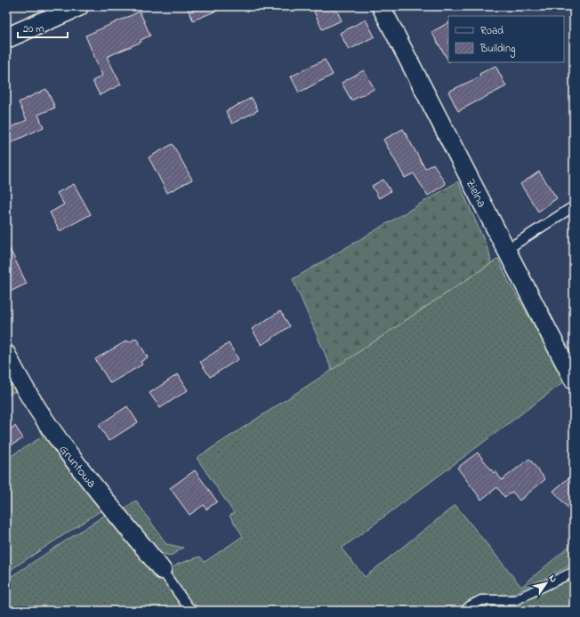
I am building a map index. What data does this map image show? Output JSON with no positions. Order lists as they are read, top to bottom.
{
  "streets": {
    "street": ["Zielna", "Gruntowa"]
  },
  "legend": ["Road", "Building"],
  "scale_bar": "20 m",
  "north": "top right"
}
